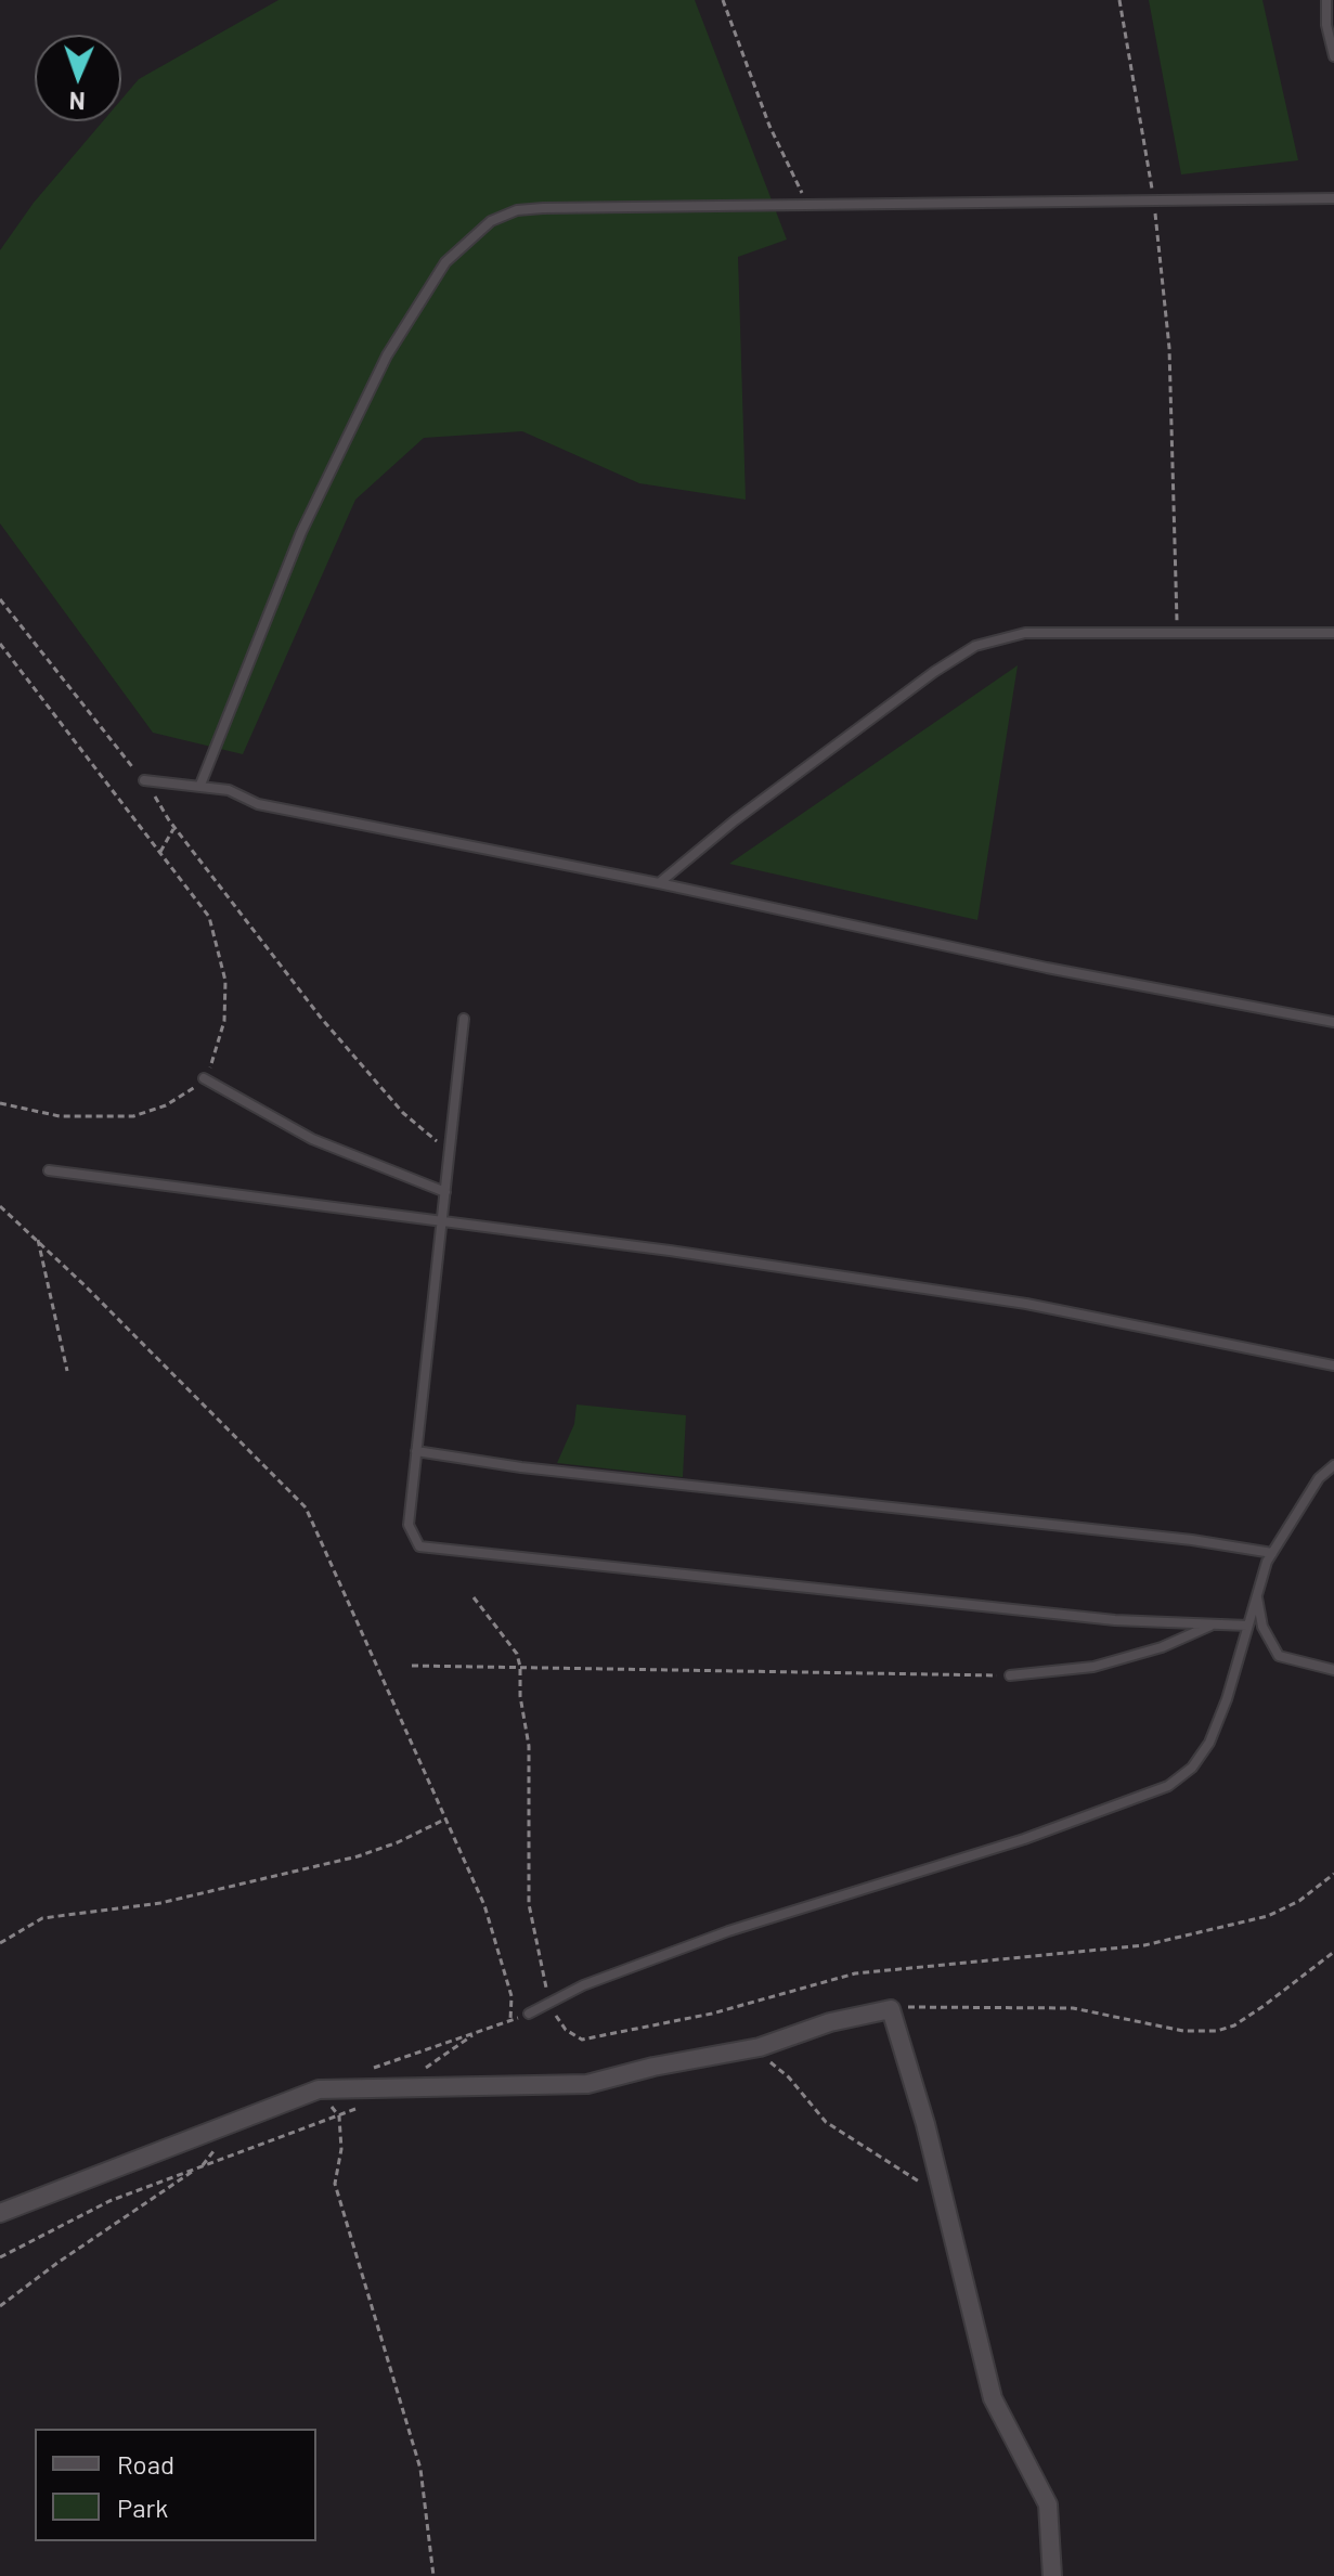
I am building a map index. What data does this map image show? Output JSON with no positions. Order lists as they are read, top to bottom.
{
  "legend": ["Road", "Park"],
  "north": "bottom"
}
